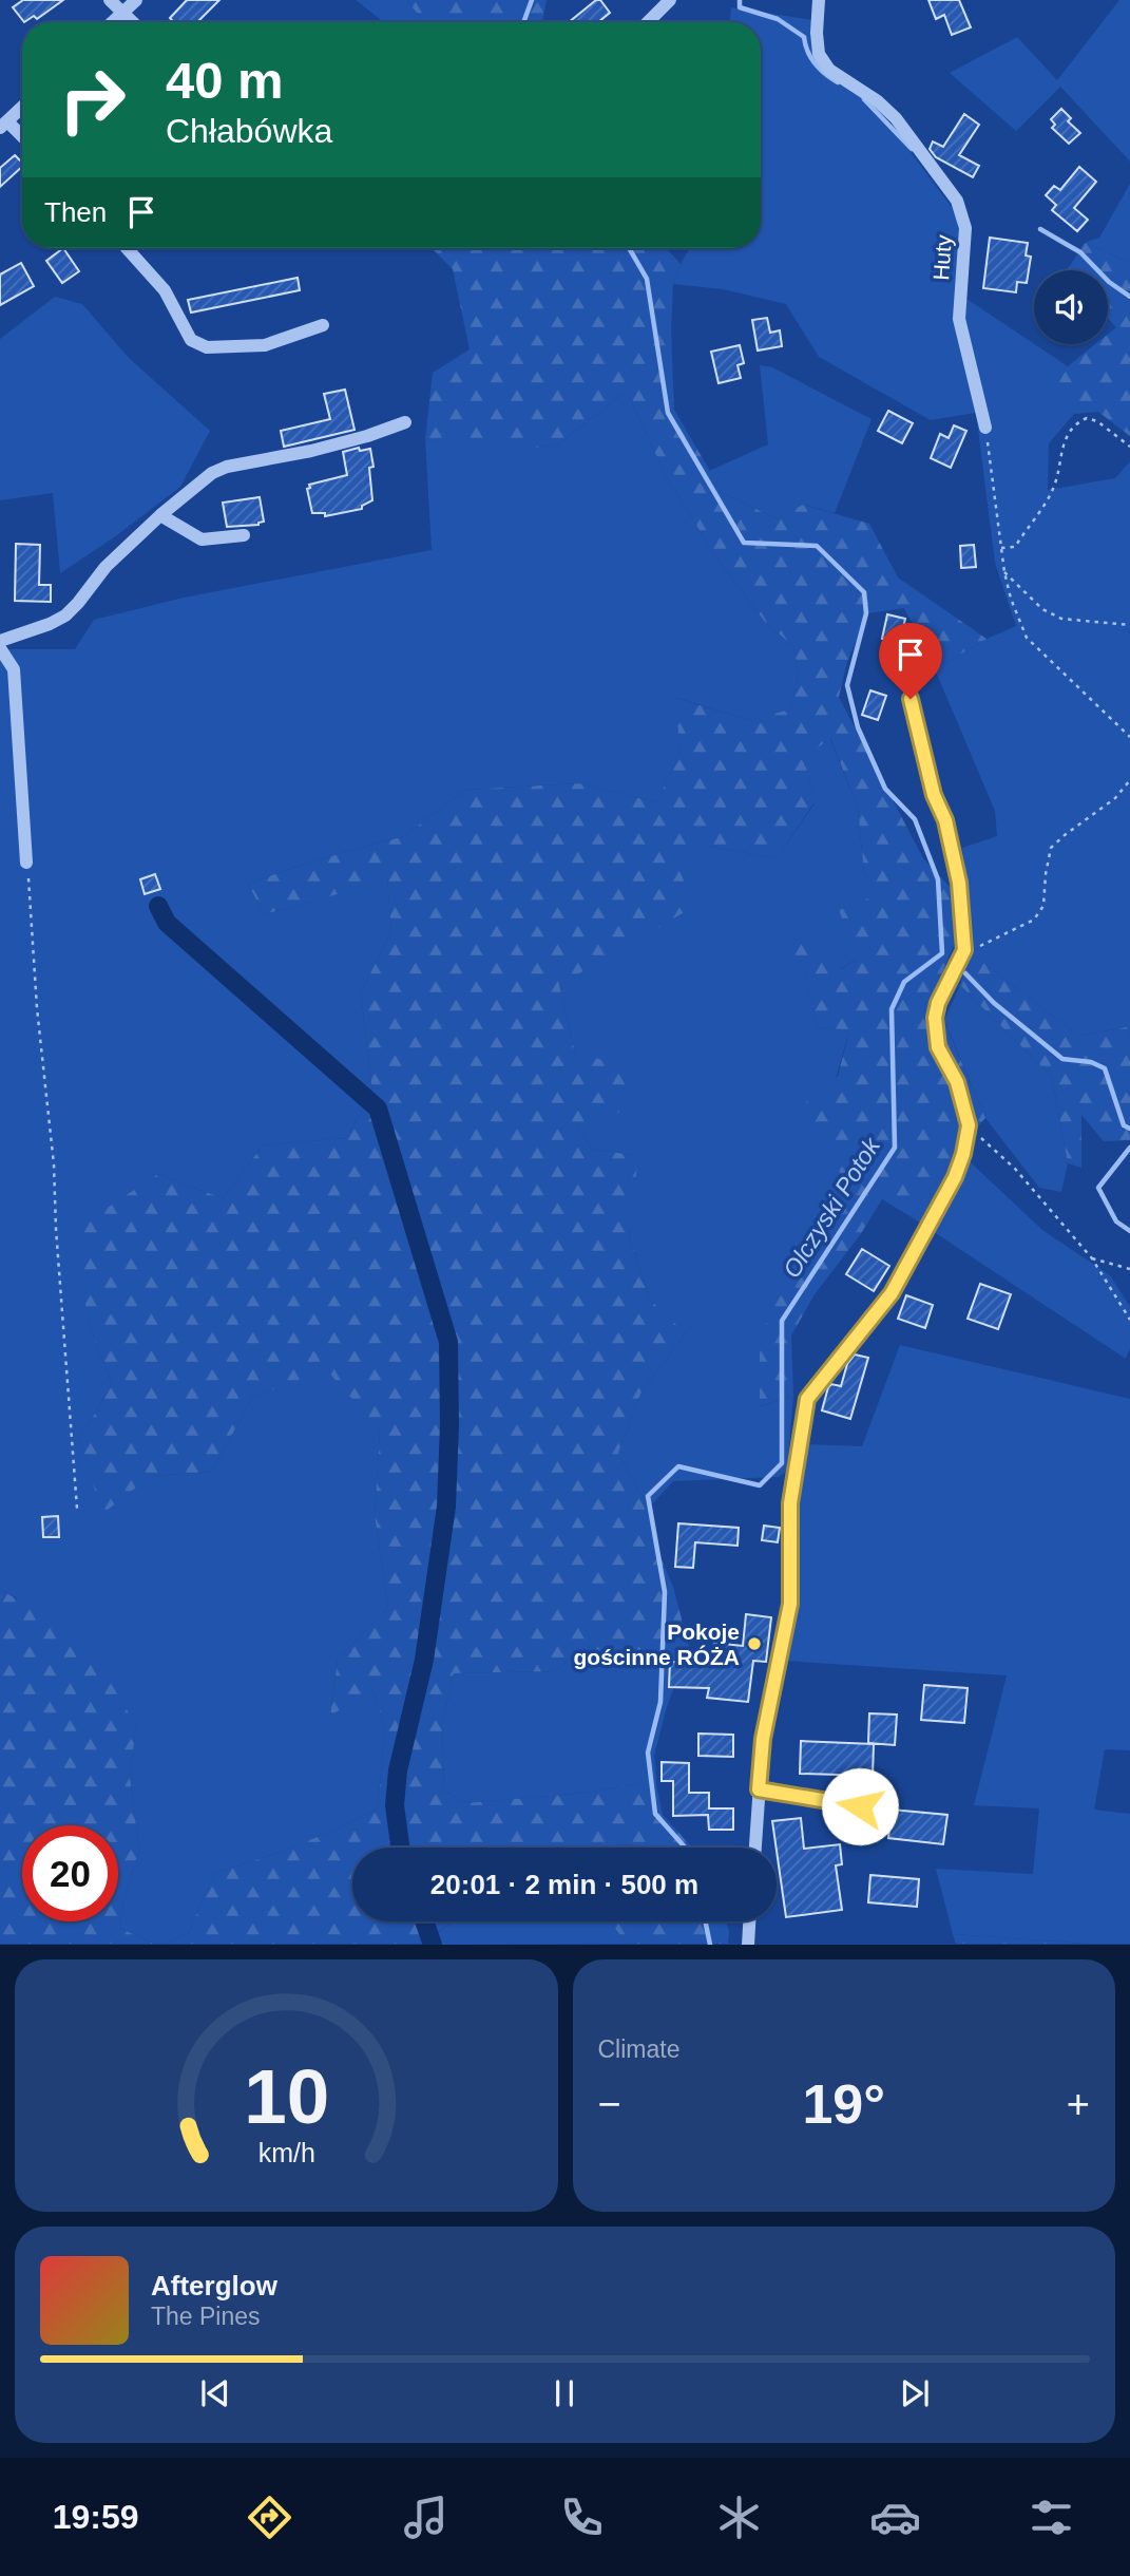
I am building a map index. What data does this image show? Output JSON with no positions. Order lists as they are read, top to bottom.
{
  "streets": {
    "street": ["Huty"]
  },
  "water": ["Olczyski Potok"],
  "places": ["Pokoje gościnne RÓŻA"],
  "page": {
    "turn": ["40 m", "Chłabówka"],
    "then": "Then",
    "limit": "20",
    "trip": "20:01 · 2 min · 500 m",
    "tile": "Climate",
    "heat": ["−", "19°", "+"],
    "song": ["Afterglow", "The Pines"],
    "tabs": "19:59",
    "gauge": ["10", "km/h"]
  }
}
